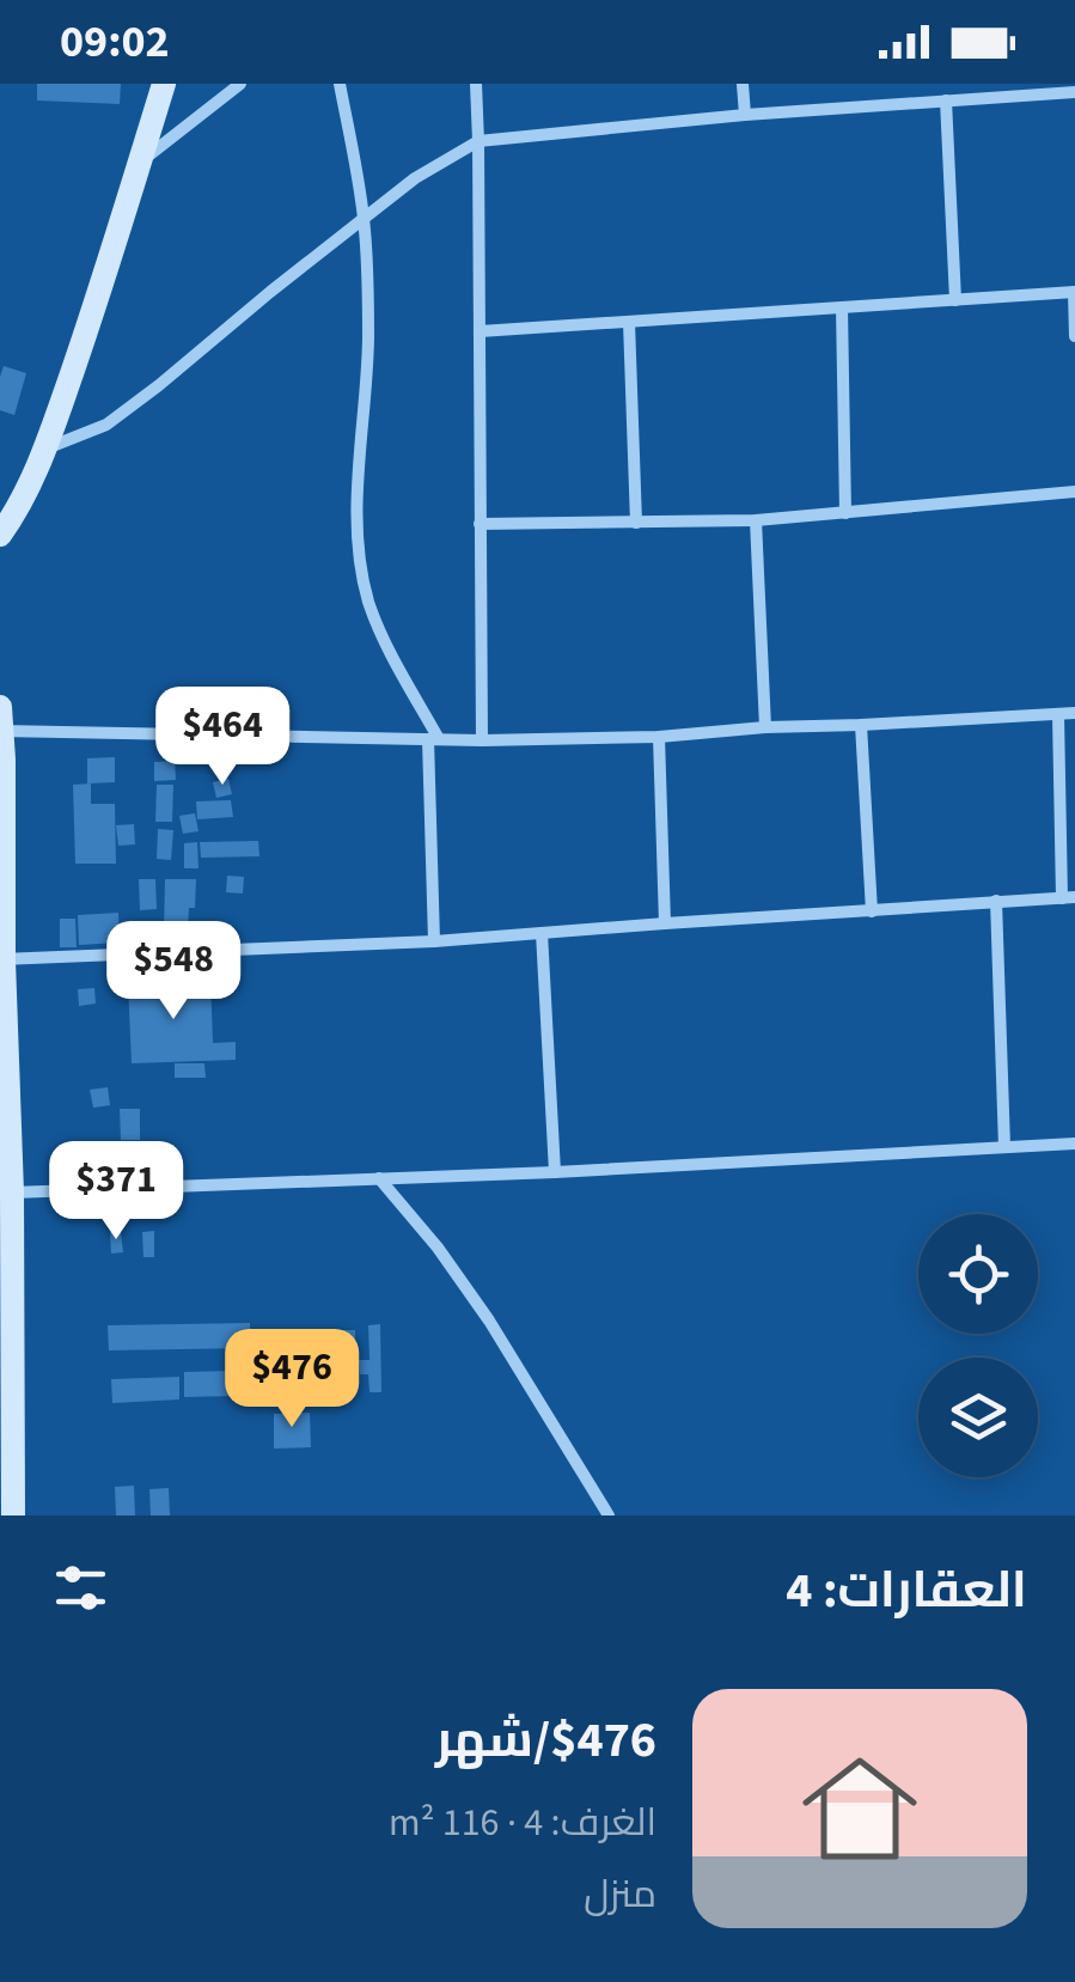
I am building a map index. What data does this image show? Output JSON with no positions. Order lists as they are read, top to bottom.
{
  "page": {
    "status": "09:02",
    "price": [
      "$464",
      "$548",
      "$371",
      "$476"
    ],
    "heading": "العقارات: 4",
    "list": [
      {
        "name": "$476/شهر",
        "note": "الغرف: 4 · 116 m² · منزل"
      }
    ]
  }
}
